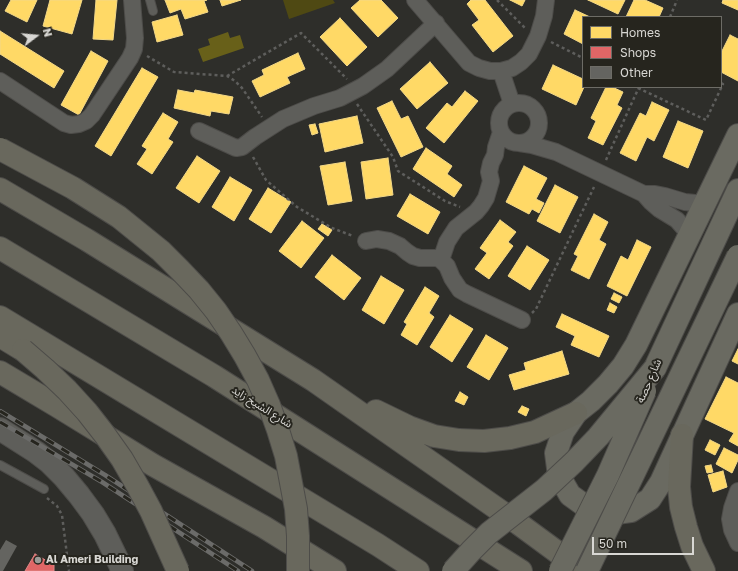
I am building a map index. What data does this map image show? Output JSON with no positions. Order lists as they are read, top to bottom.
{
  "streets": {
    "highway": ["شارع الشيخ زايد"],
    "main road": ["شارع حصة"]
  },
  "places": ["Al Ameri Building"],
  "legend": ["Homes", "Shops", "Other"],
  "scale_bar": "50 m",
  "north": "right"
}
